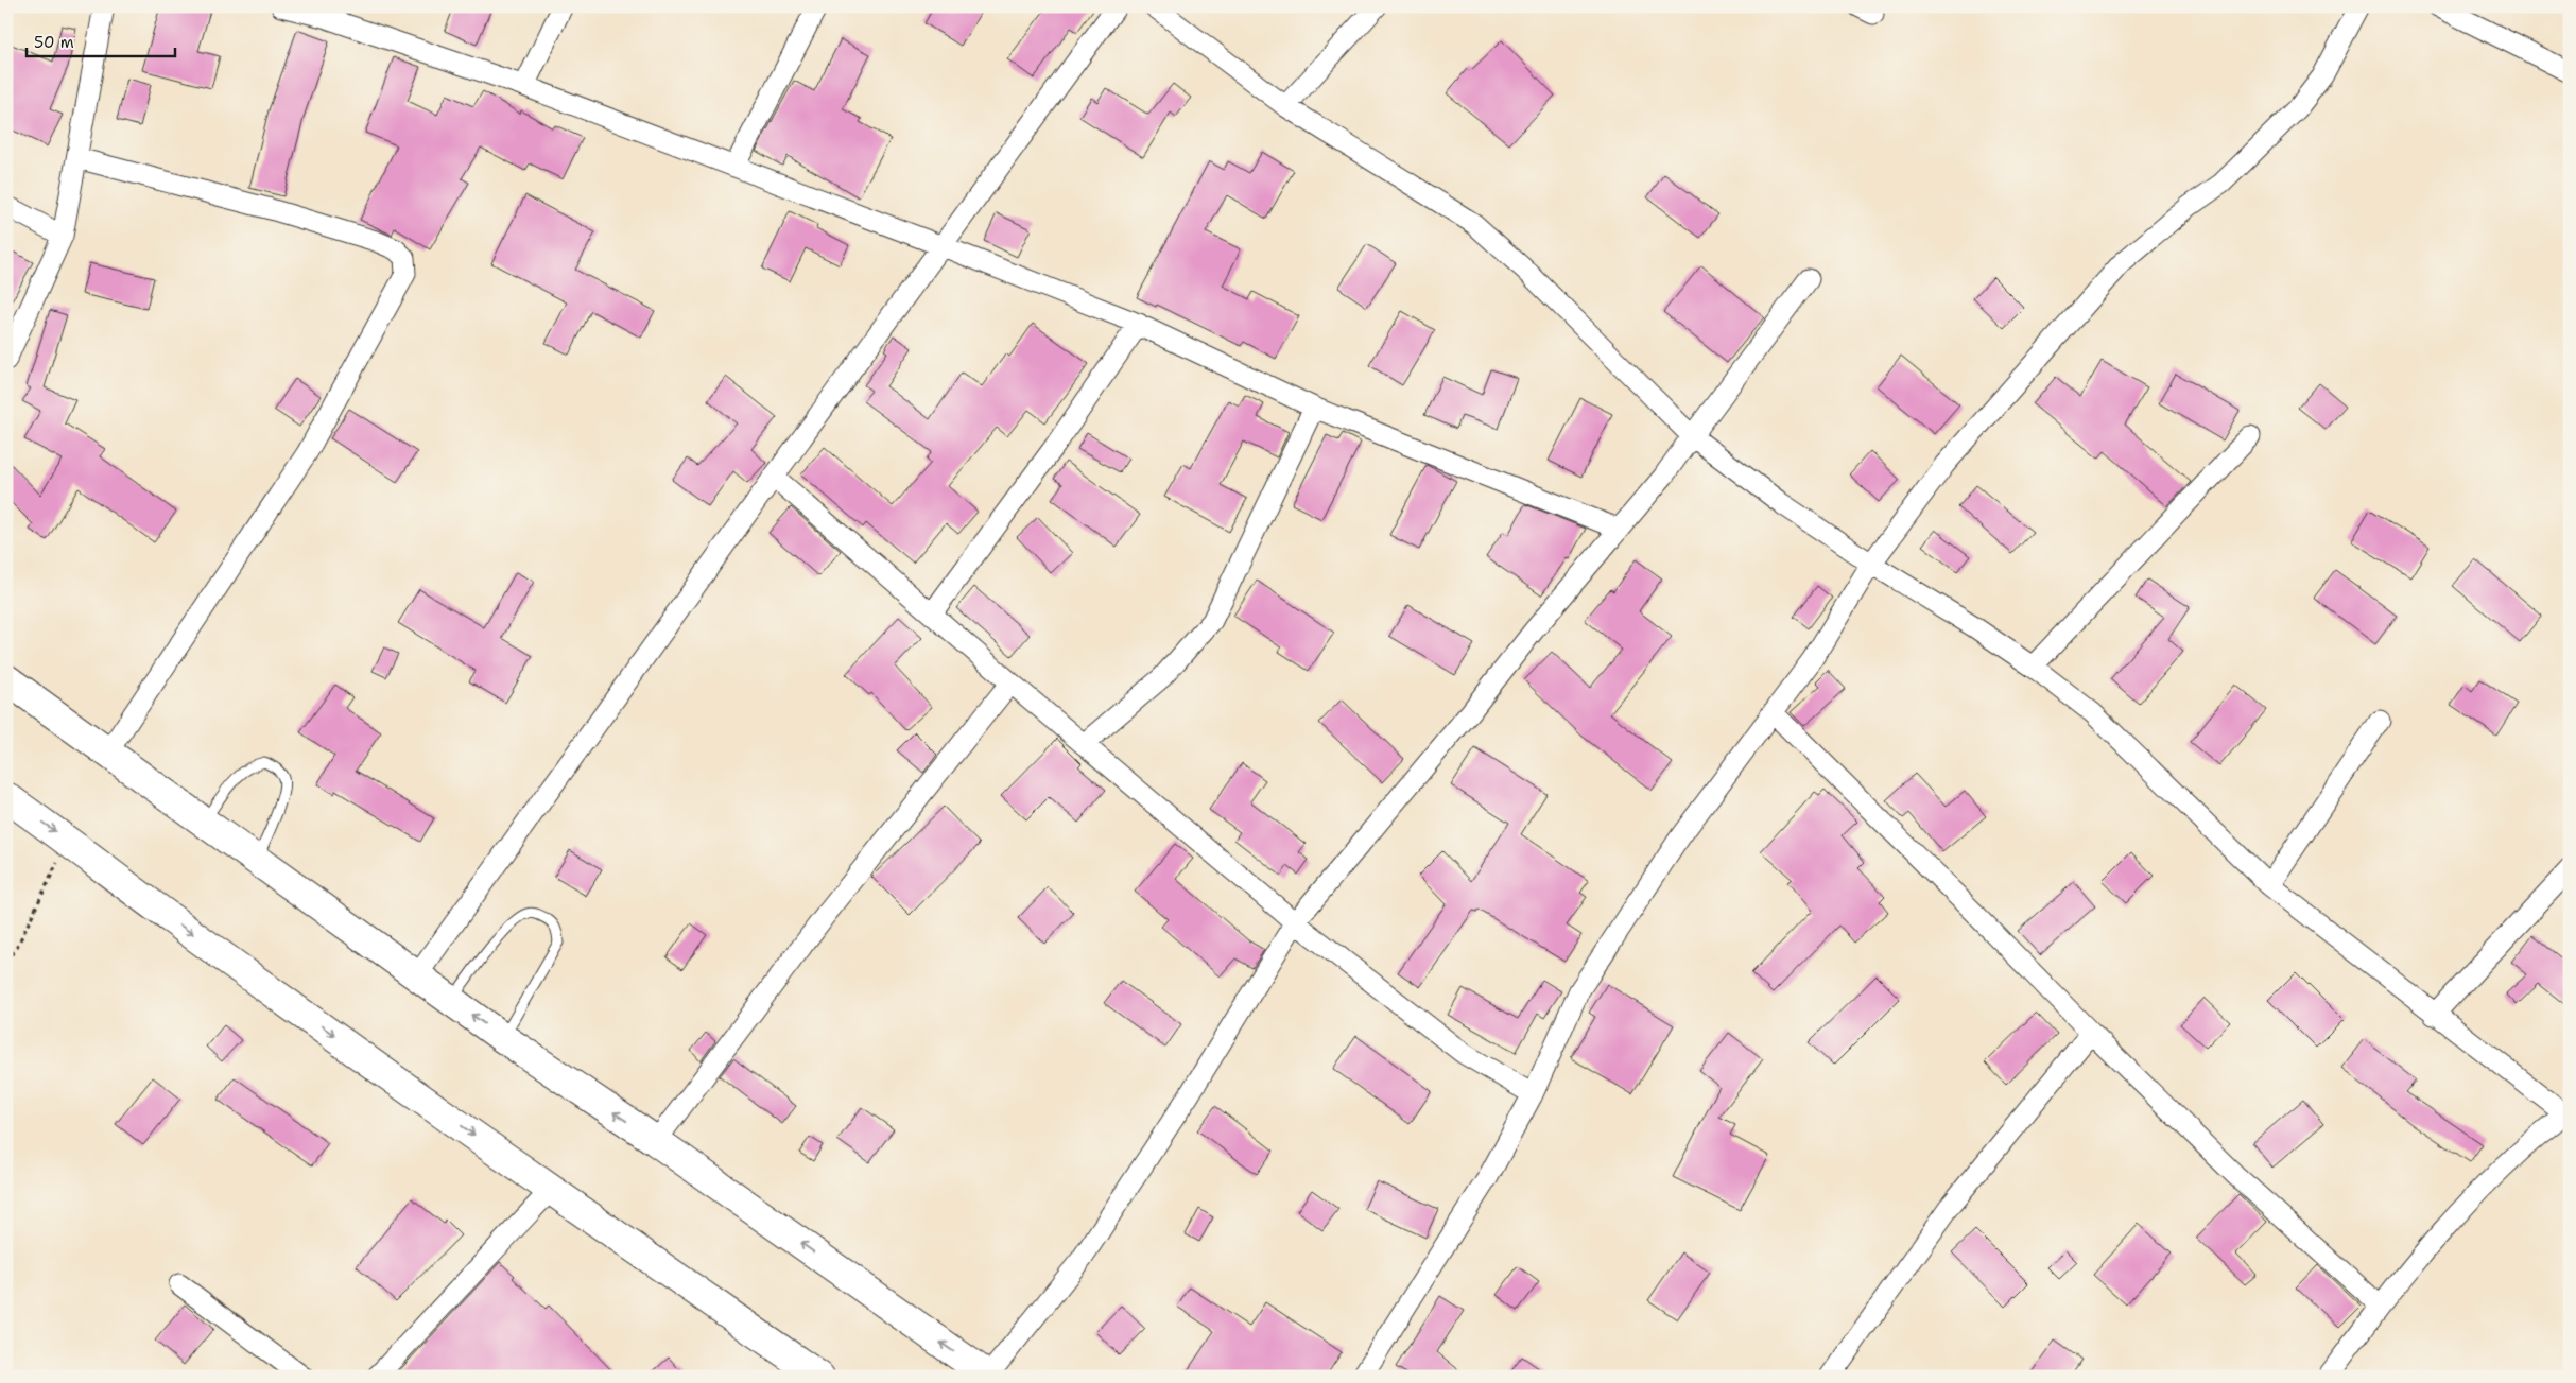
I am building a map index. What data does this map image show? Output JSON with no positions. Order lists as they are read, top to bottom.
{
  "scale_bar": "50 m"
}
